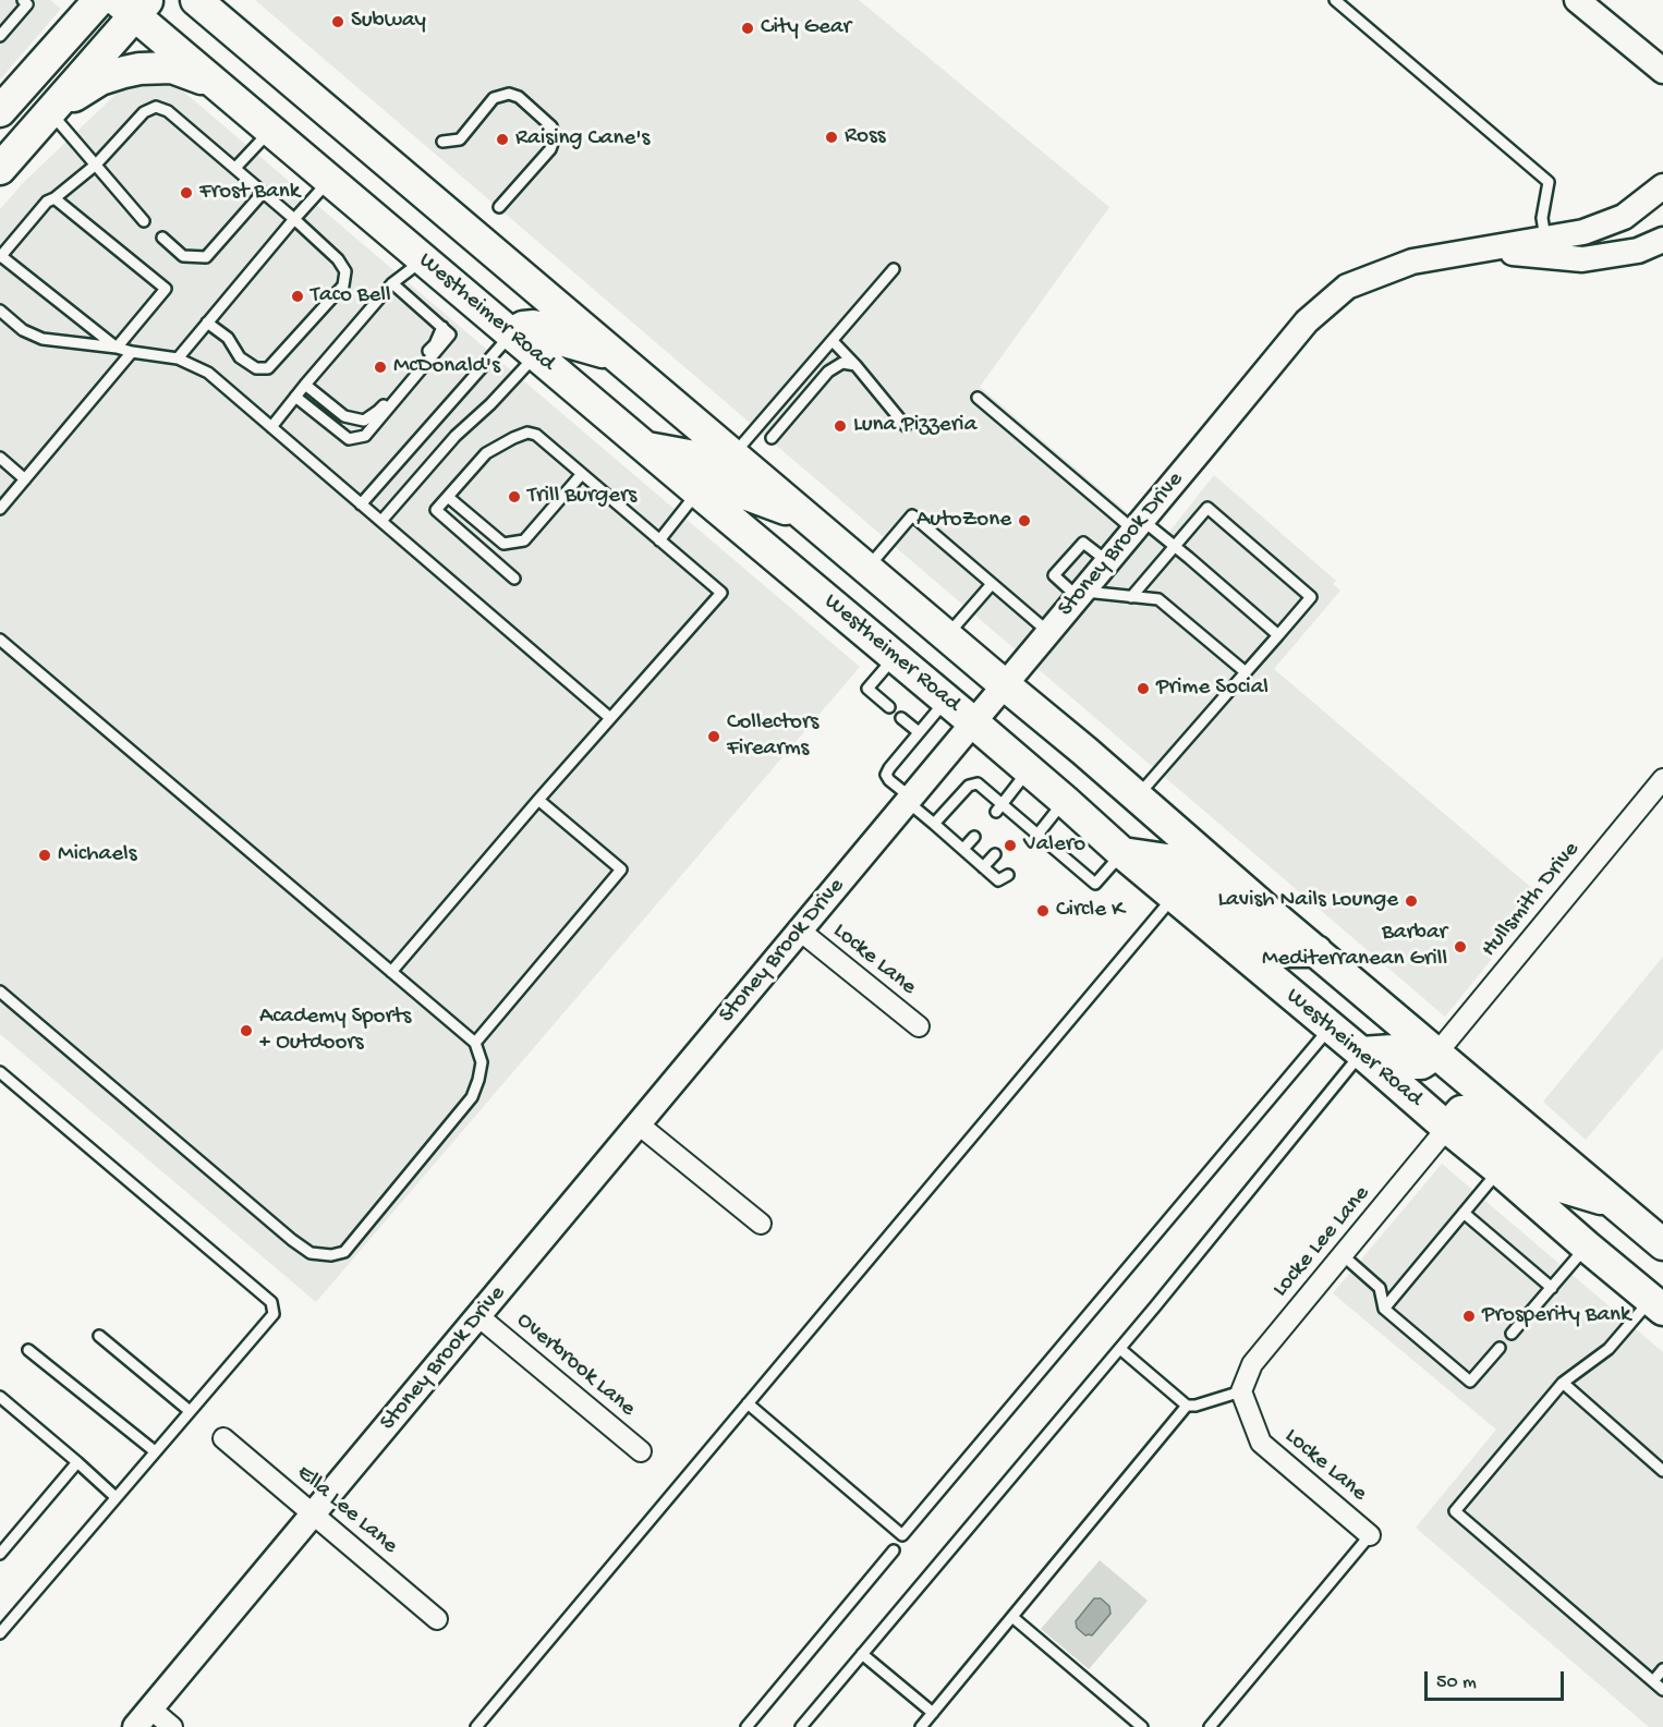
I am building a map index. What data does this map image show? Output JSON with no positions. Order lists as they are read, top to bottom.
{
  "streets": {
    "main road": ["Westheimer Road"],
    "street": [
      "Stoney Brook Drive",
      "Hullsmith Drive",
      "Locke Lane",
      "Locke Lee Lane",
      "Overbrook Lane",
      "Ella Lee Lane"
    ]
  },
  "crossings": [
    ["Westheimer Road", "Stoney Brook Drive"],
    ["Westheimer Road", "Locke Lee Lane"],
    ["Stoney Brook Drive", "Locke Lane"],
    ["Stoney Brook Drive", "Overbrook Lane"],
    ["Stoney Brook Drive", "Ella Lee Lane"],
    ["Locke Lane", "Locke Lee Lane"]
  ],
  "places": [
    "Subway",
    "City Gear",
    "Ross",
    "Raising Cane's",
    "Frost Bank",
    "Taco Bell",
    "McDonald's",
    "Luna Pizzeria",
    "Trill Burgers",
    "AutoZone",
    "Prime Social",
    "Collectors Firearms",
    "Valero",
    "Michaels",
    "Lavish Nails Lounge",
    "Circle K",
    "Barbar Mediterranean Grill",
    "Academy Sports + Outdoors",
    "Prosperity Bank"
  ],
  "scale_bar": "50 m"
}
